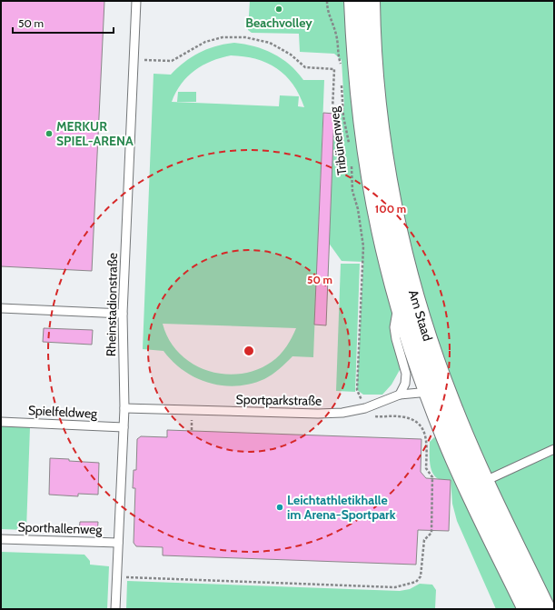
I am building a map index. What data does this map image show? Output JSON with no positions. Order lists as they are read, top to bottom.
{
  "streets": {
    "street": ["Am Staad"],
    "lane": [
      "Rheinstadionstraße",
      "Sportparkstraße",
      "Spielfeldweg",
      "Sporthallenweg"
    ],
    "path": ["Tribünenweg"]
  },
  "crossings": [
    ["Tribünenweg", "Sportparkstraße"],
    ["Rheinstadionstraße", "Sportparkstraße"],
    ["Rheinstadionstraße", "Spielfeldweg"],
    ["Rheinstadionstraße", "Sporthallenweg"],
    ["Am Staad", "Sportparkstraße"]
  ],
  "places": ["Beachvolley", "MERKUR SPIEL-ARENA", "Leichtathletikhalle im Arena-Sportpark"],
  "scale_bar": "50 m",
  "rings": ["100 m", "50 m"]
}
